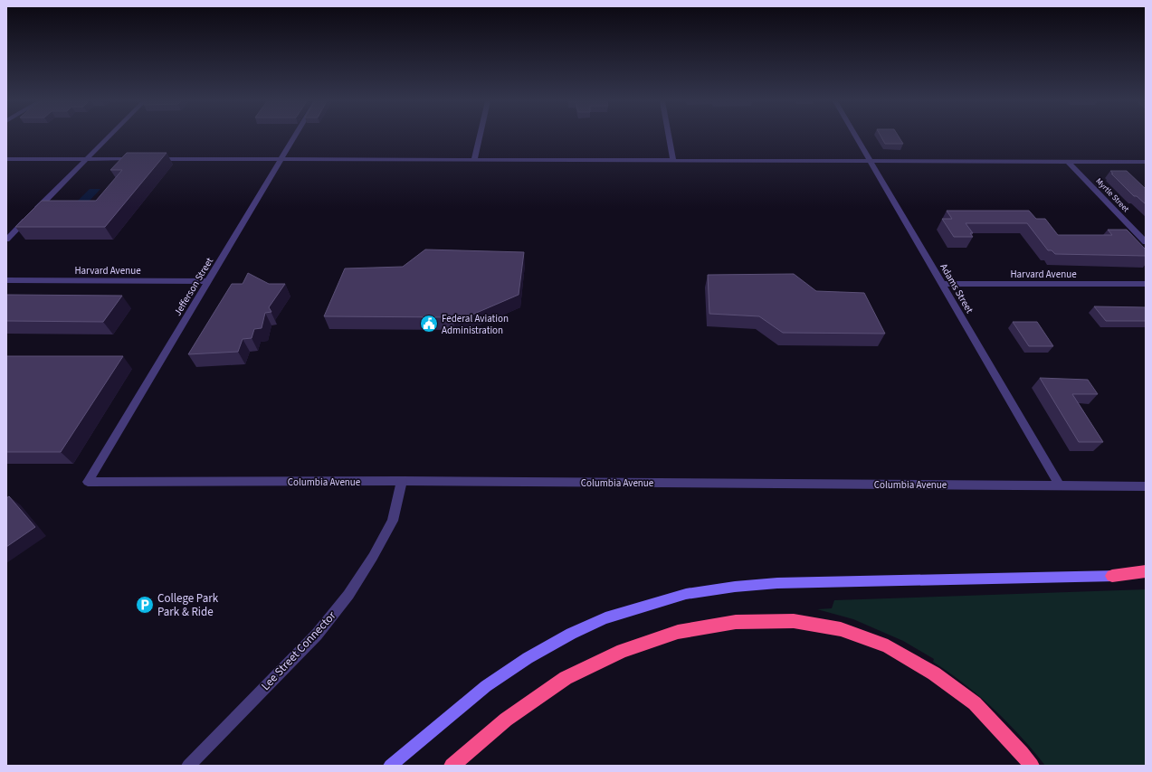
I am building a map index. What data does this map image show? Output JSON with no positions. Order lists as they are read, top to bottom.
{
  "streets": {
    "street": [
      "Myrtle Street",
      "Harvard Avenue",
      "Jefferson Street",
      "Adams Street",
      "Columbia Avenue",
      "Lee Street Connector"
    ]
  },
  "crossings": [
    ["Harvard Avenue", "Jefferson Street"],
    ["Harvard Avenue", "Adams Street"],
    ["Jefferson Street", "Columbia Avenue"],
    ["Adams Street", "Columbia Avenue"],
    ["Columbia Avenue", "Lee Street Connector"]
  ],
  "places": {
    "public building": ["Federal Aviation Administration"],
    "parking": ["College Park Park & Ride"]
  }
}
